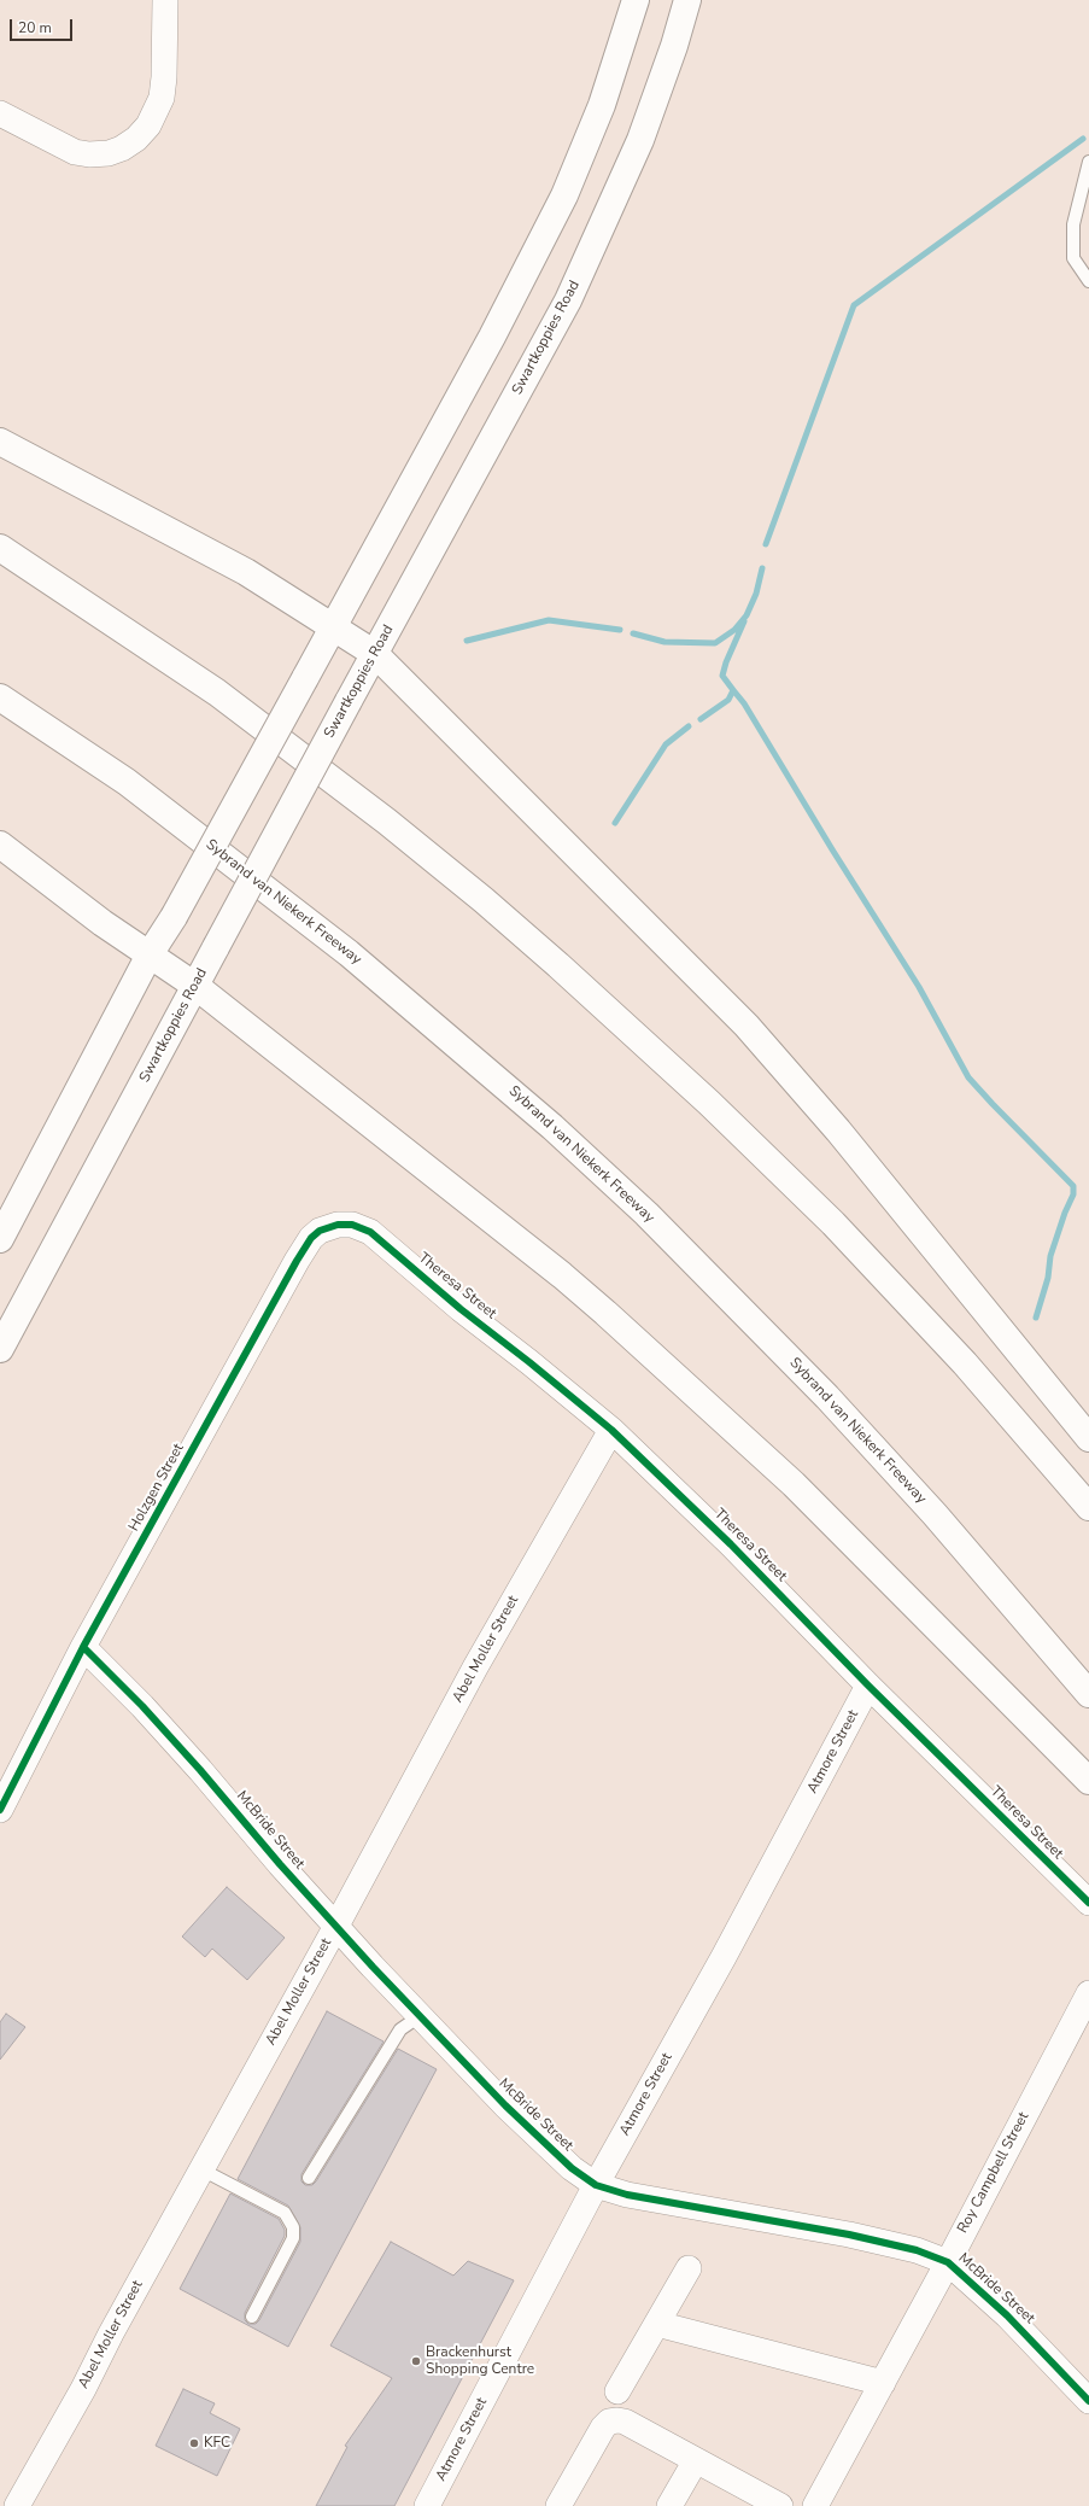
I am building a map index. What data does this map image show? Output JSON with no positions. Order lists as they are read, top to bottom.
{
  "streets": {
    "main road": ["Swartkoppies Road", "Sybrand van Niekerk Freeway"],
    "street": [
      "Theresa Street",
      "Holzgen Street",
      "Abel Moller Street",
      "Atmore Street",
      "McBride Street",
      "Roy Campbell Street"
    ]
  },
  "crossings": [
    ["Theresa Street", "Holzgen Street"],
    ["Theresa Street", "Abel Moller Street"],
    ["Theresa Street", "Atmore Street"],
    ["Holzgen Street", "McBride Street"],
    ["Abel Moller Street", "McBride Street"],
    ["Atmore Street", "McBride Street"],
    ["McBride Street", "Roy Campbell Street"]
  ],
  "places": ["Brackenhurst Shopping Centre", "KFC"],
  "scale_bar": "20 m"
}
